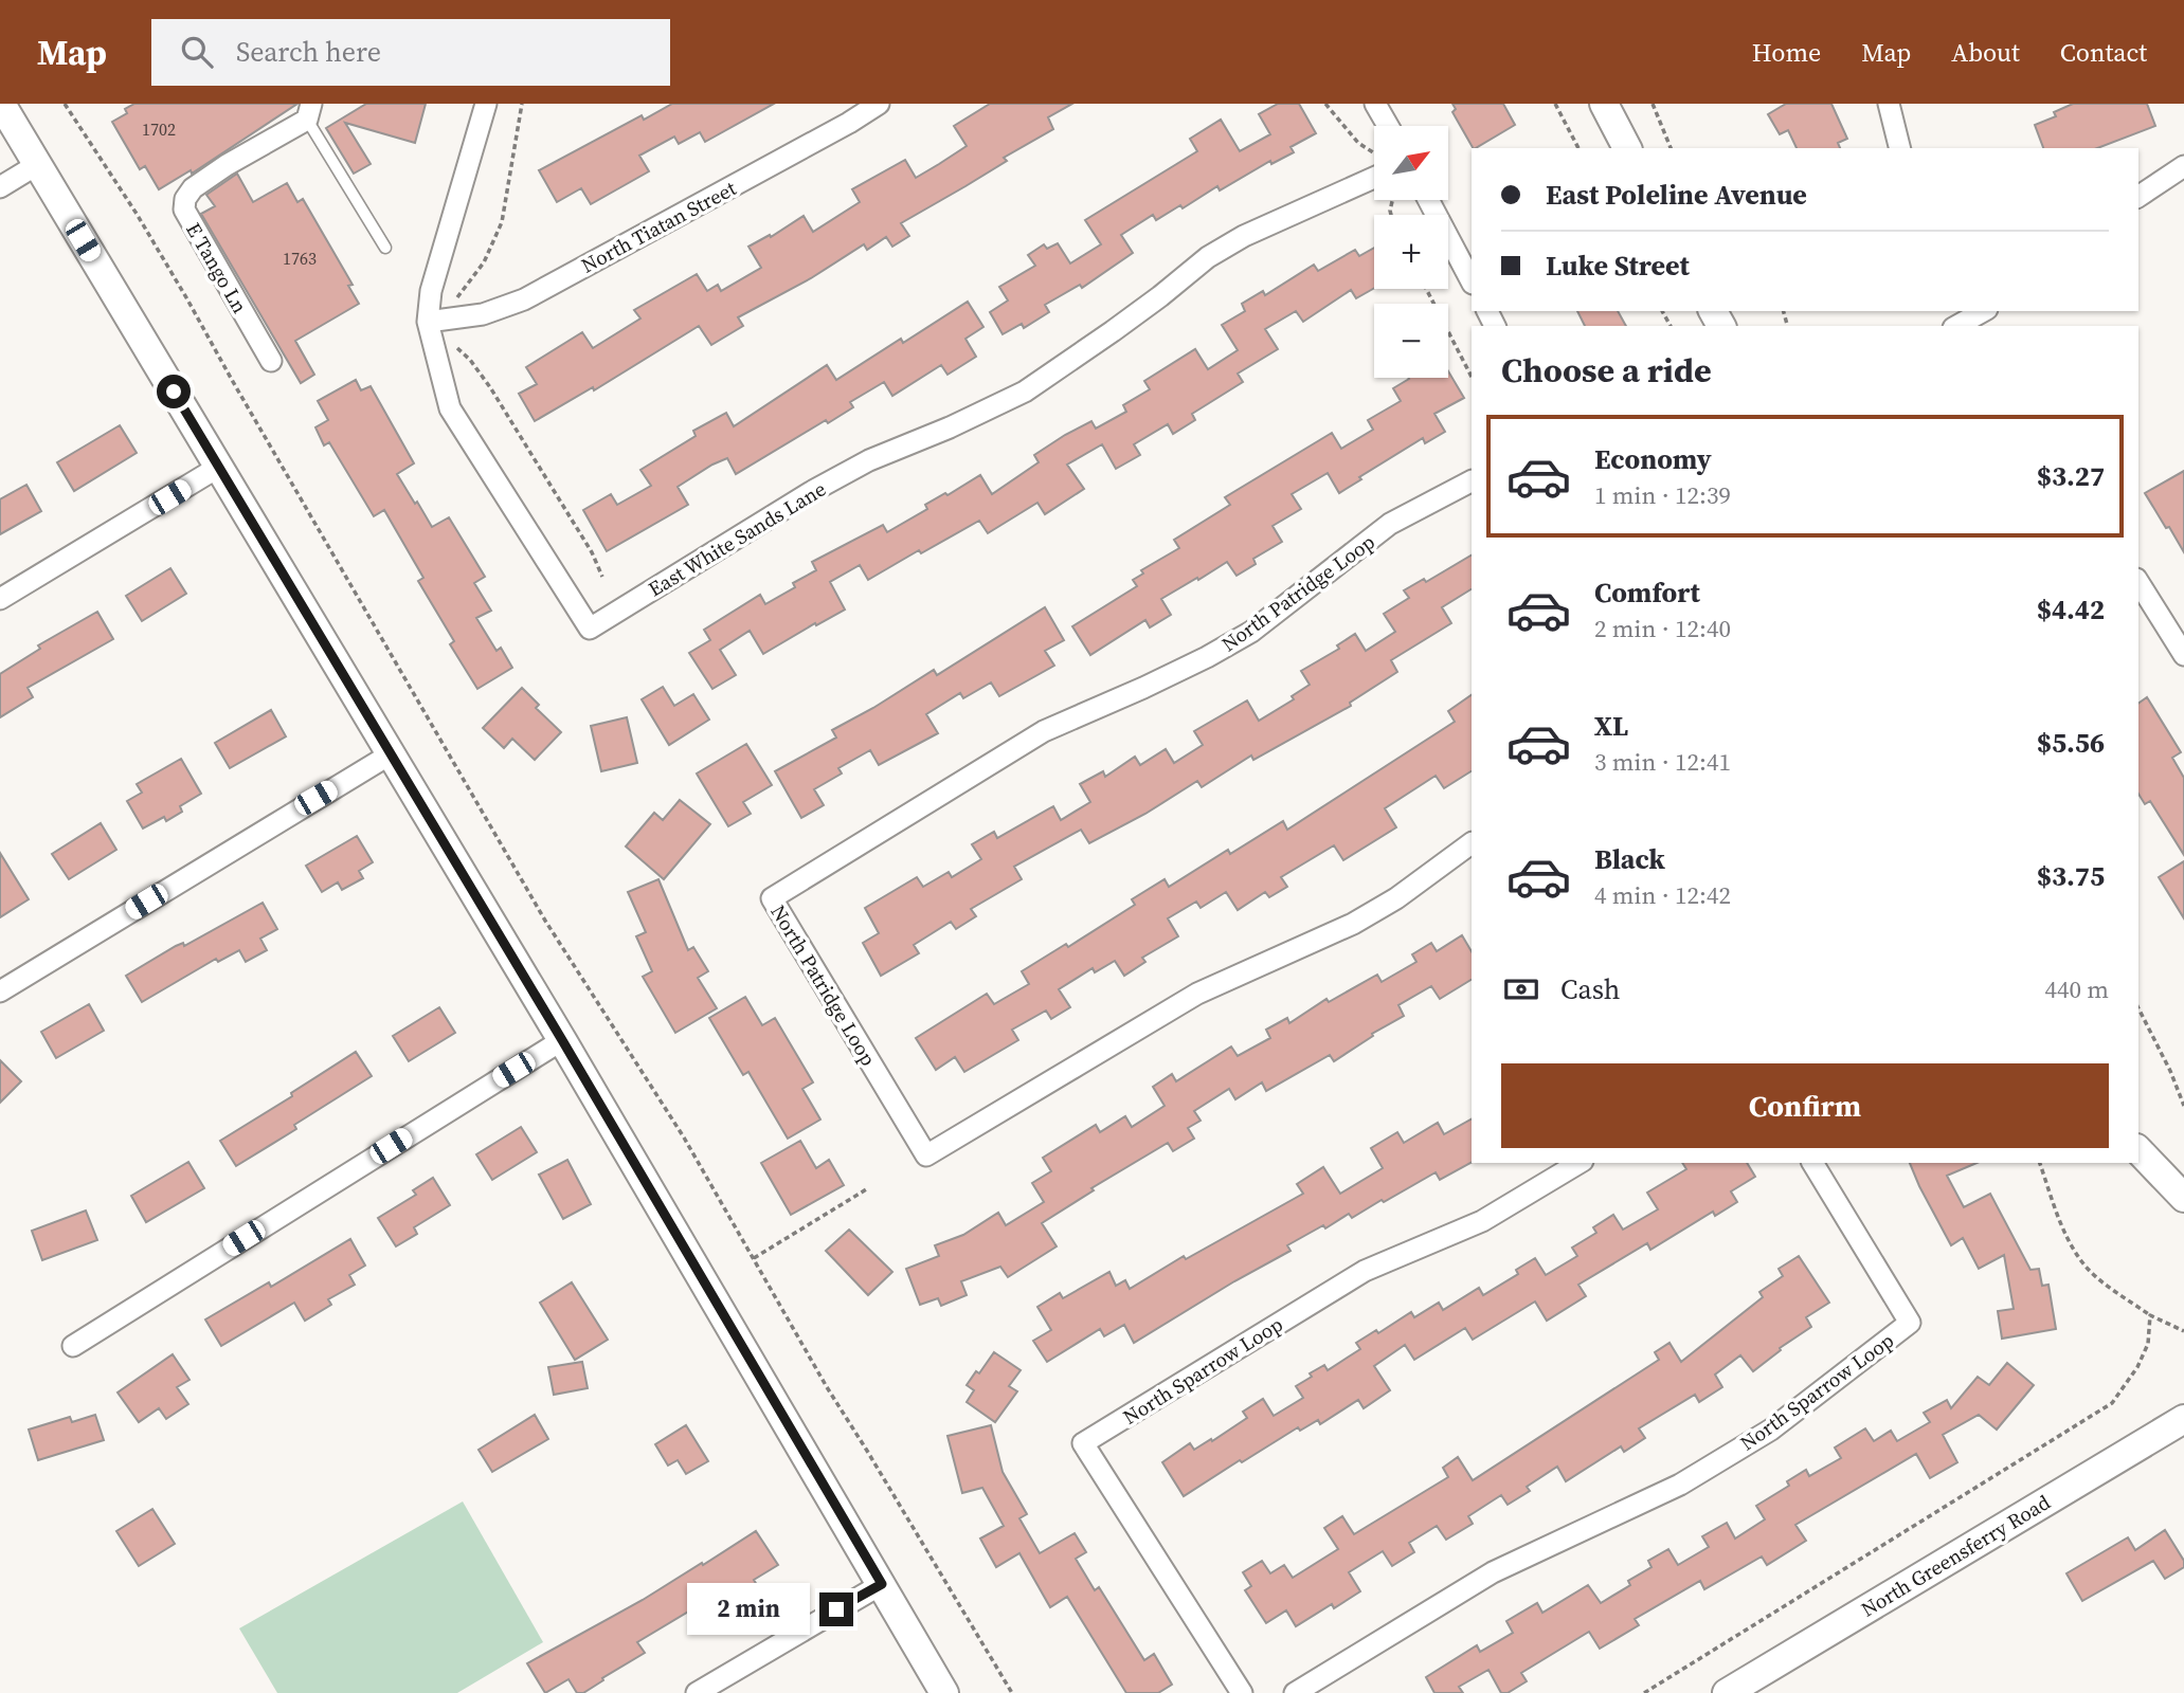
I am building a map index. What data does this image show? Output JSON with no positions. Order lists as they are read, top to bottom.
{
  "streets": {
    "main road": ["North Greensferry Road"],
    "street": [
      "North Tiatan Street",
      "E Tango Ln",
      "East White Sands Lane",
      "North Patridge Loop",
      "North Sparrow Loop"
    ]
  },
  "crossings": [
    ["North Tiatan Street", "East White Sands Lane"]
  ],
  "house_numbers": ["1702", "1763"],
  "north": "top right",
  "page": {
    "header": "Map",
    "search": "Search here",
    "nav": [
      "Home",
      "Map",
      "About",
      "Contact"
    ],
    "map_buttons": ["+", "−"],
    "banner": ["East Poleline Avenue", "Luke Street"],
    "heading": "Choose a ride",
    "list": [
      {
        "name": "Economy",
        "note": "1 min · 12:39",
        "value": "$3.27"
      },
      {
        "name": "Comfort",
        "note": "2 min · 12:40",
        "value": "$4.42"
      },
      {
        "name": "XL",
        "note": "3 min · 12:41",
        "value": "$5.56"
      },
      {
        "name": "Black",
        "note": "4 min · 12:42",
        "value": "$3.75"
      }
    ],
    "pay": ["Cash", "440 m"],
    "buttons": "Confirm",
    "bubble": "2 min"
  }
}
